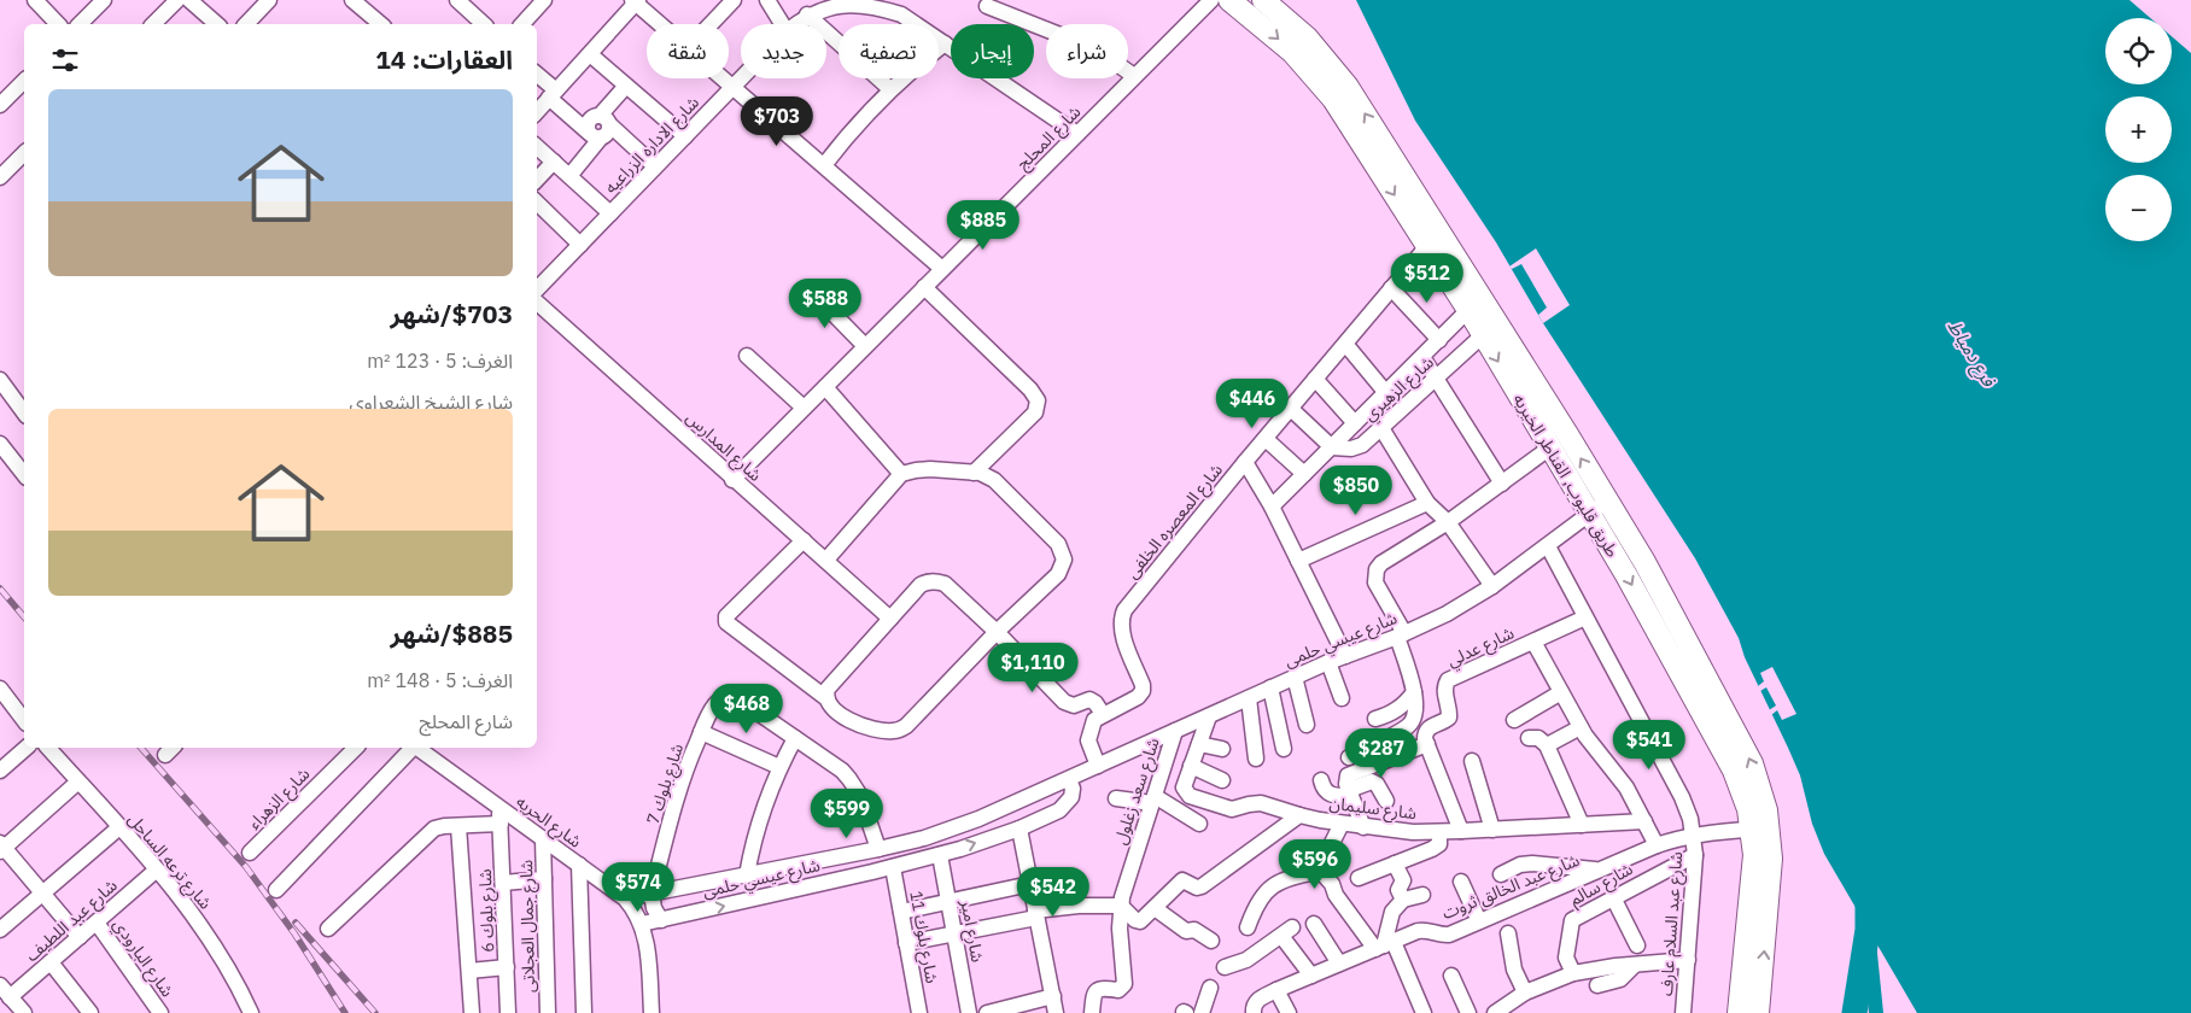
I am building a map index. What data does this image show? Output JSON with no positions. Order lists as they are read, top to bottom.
{
  "streets": {
    "main road": ["طريق قليوب, القناطر الخيريه"],
    "street": [
      "شارع المحلج",
      "شارع الاداره الزراعيه",
      "شارع الزهيري",
      "شارع المدارس",
      "شارع المعصره الخلفى",
      "شارع عيسي حلمى",
      "شارع عدلي",
      "شارع بلوك 7",
      "شارع سعد زغلول",
      "شارع الزهراء",
      "شارع سليمان",
      "شارع الحريه",
      "شارع ترعه الساحل",
      "شارع سالم",
      "شارع عبد الخالق ثروت",
      "شارع بلوك 6",
      "شارع عبد اللطيف",
      "شارع عبد السلام عارف",
      "شارع جمال العجلاتى",
      "شارع امير",
      "شارع بلوك 11",
      "شارع البارودي"
    ]
  },
  "crossings": [
    ["شارع المحلج", "شارع الاداره الزراعيه"],
    ["شارع المحلج", "شارع المدارس"],
    ["شارع الزهيري", "طريق قليوب, القناطر الخيريه"],
    ["طريق قليوب, القناطر الخيريه", "شارع المعصره الخلفى"],
    ["طريق قليوب, القناطر الخيريه", "شارع عيسي حلمى"],
    ["طريق قليوب, القناطر الخيريه", "شارع عبد الخالق ثروت"],
    ["شارع عيسي حلمى", "شارع بلوك 7"],
    ["شارع عيسي حلمى", "شارع سعد زغلول"],
    ["شارع عيسي حلمى", "شارع سليمان"],
    ["شارع عيسي حلمى", "شارع الحريه"],
    ["شارع عيسي حلمى", "شارع عبد السلام عارف"],
    ["شارع عيسي حلمى", "شارع امير"],
    ["شارع عيسي حلمى", "شارع بلوك 11"],
    ["شارع عدلي", "شارع عبد السلام عارف"],
    ["شارع الحريه", "شارع بلوك 6"],
    ["شارع الحريه", "شارع جمال العجلاتى"],
    ["شارع ترعه الساحل", "شارع عبد اللطيف"],
    ["شارع سالم", "شارع عبد السلام عارف"],
    ["شارع عبد الخالق ثروت", "شارع عبد السلام عارف"],
    ["شارع عبد اللطيف", "شارع البارودي"]
  ],
  "water": ["فرع دمياط"],
  "page": {
    "map_buttons": ["+", "−"],
    "chip": [
      "شراء",
      "إيجار",
      "تصفية",
      "جديد",
      "شقة"
    ],
    "heading": "العقارات: 14",
    "price": [
      "$703",
      "$885",
      "$512",
      "$588",
      "$446",
      "$850",
      "$1,110",
      "$468",
      "$541",
      "$287",
      "$599",
      "$596",
      "$574",
      "$542"
    ],
    "list": [
      {
        "name": "$703/شهر",
        "note": "الغرف: 5 · 123 m² · شارع الشيخ الشعراوى"
      },
      {
        "name": "$885/شهر",
        "note": "الغرف: 5 · 148 m² · شارع المحلج"
      }
    ]
  }
}
